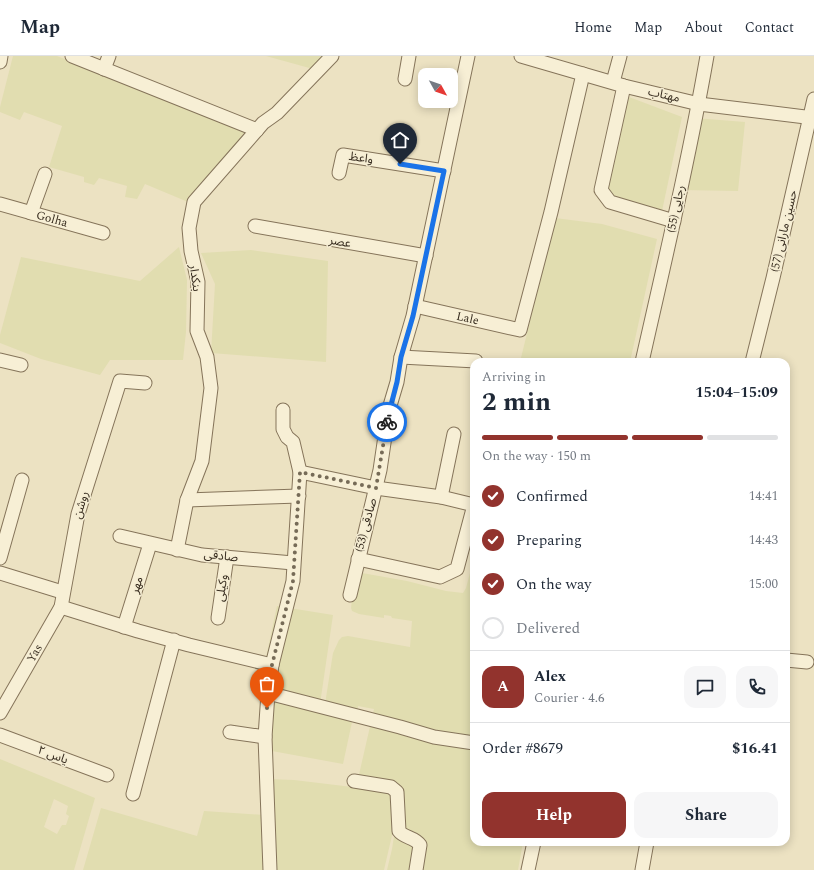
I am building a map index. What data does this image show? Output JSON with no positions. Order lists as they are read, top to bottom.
{
  "streets": {
    "street": [
      "مهتاب",
      "واعظ",
      "رجایی (55)",
      "Golha",
      "حسین مارانی (57)",
      "عصر",
      "بنکدار",
      "Lale",
      "روشن",
      "صادقی (53)",
      "صادقی",
      "مهر",
      "وکیلی",
      "Yas",
      "یاس ۲"
    ]
  },
  "crossings": [
    ["مهتاب", "رجایی (55)"],
    ["مهتاب", "حسین مارانی (57)"],
    ["مهتاب", "Lale"],
    ["واعظ", "صادقی (53)"],
    ["عصر", "صادقی (53)"],
    ["بنکدار", "صادقی"],
    ["Lale", "صادقی (53)"],
    ["روشن", "Yas"],
    ["صادقی", "مهر"],
    ["صادقی", "وکیلی"]
  ],
  "north": "bottom right",
  "page": {
    "header": "Map",
    "nav": [
      "Home",
      "Map",
      "About",
      "Contact"
    ],
    "heading": ["2 min", "Arriving in", "15:04–15:09"],
    "panel": [
      "Alex",
      "Courier · 4.6",
      "Order #8679",
      "$16.41"
    ],
    "bar": "On the way · 150 m",
    "list": [
      ["Confirmed", "14:41"],
      ["Preparing", "14:43"],
      ["On the way", "15:00"],
      "Delivered"
    ],
    "round": "A",
    "buttons": ["Help", "Share"]
  }
}
